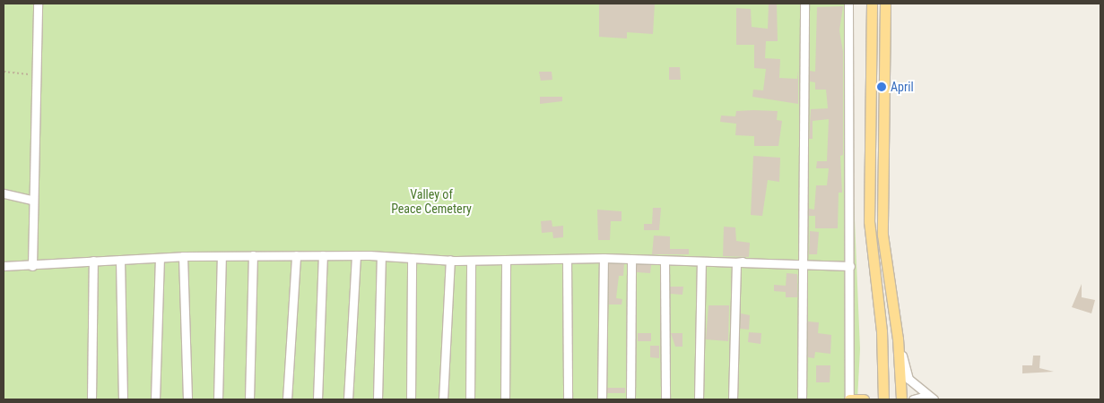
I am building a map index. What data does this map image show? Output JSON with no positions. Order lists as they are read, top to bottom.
{
  "parks": ["Valley of Peace Cemetery"],
  "places": ["April"]
}
